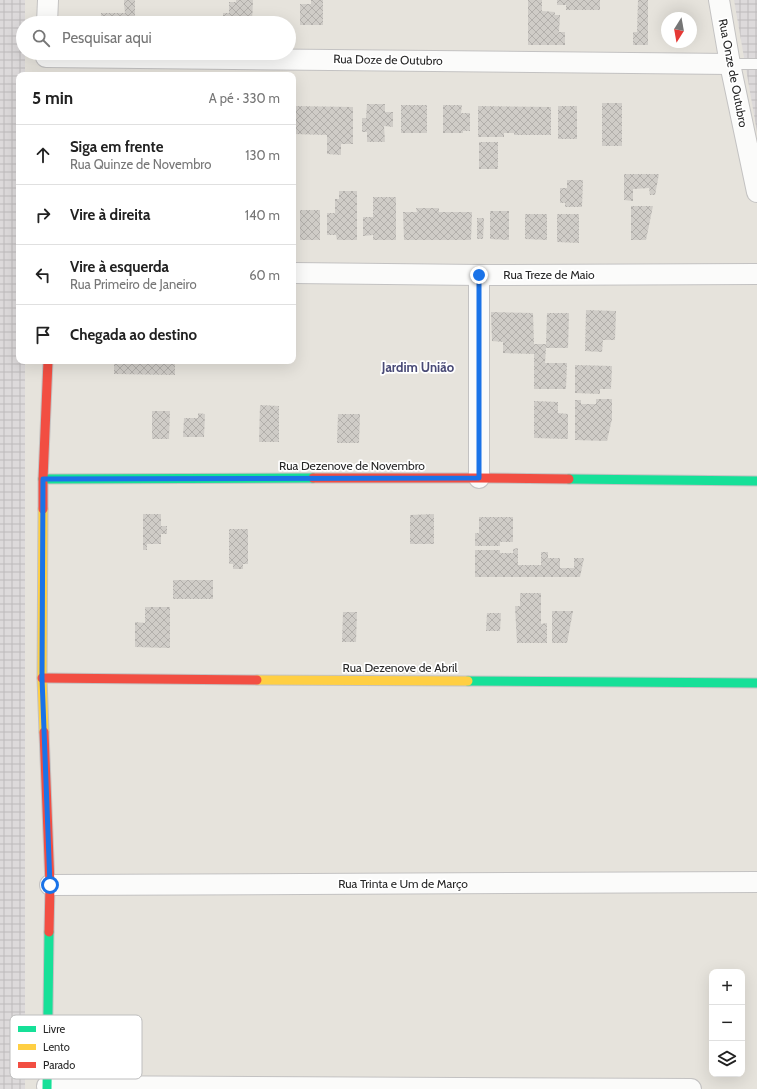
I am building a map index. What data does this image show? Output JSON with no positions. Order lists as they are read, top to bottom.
{
  "streets": {
    "street": [
      "Rua Doze de Outubro",
      "Rua Onze de Outubro",
      "Rua Treze de Maio",
      "Rua Dezenove de Novembro",
      "Rua Dezenove de Abril",
      "Rua Trinta e Um de Março"
    ]
  },
  "crossings": [
    ["Rua Doze de Outubro", "Rua Onze de Outubro"]
  ],
  "districts": ["Jardim União"],
  "legend": ["Livre", "Lento", "Parado"],
  "north": "bottom",
  "page": {
    "search": "Pesquisar aqui",
    "heading": ["5 min", "A pé · 330 m"],
    "list": [
      ["Siga em frente", "Rua Quinze de Novembro", "130 m"],
      ["Vire à direita", "140 m"],
      ["Vire à esquerda", "Rua Primeiro de Janeiro", "60 m"],
      "Chegada ao destino"
    ],
    "map_buttons": ["+", "−"]
  }
}
